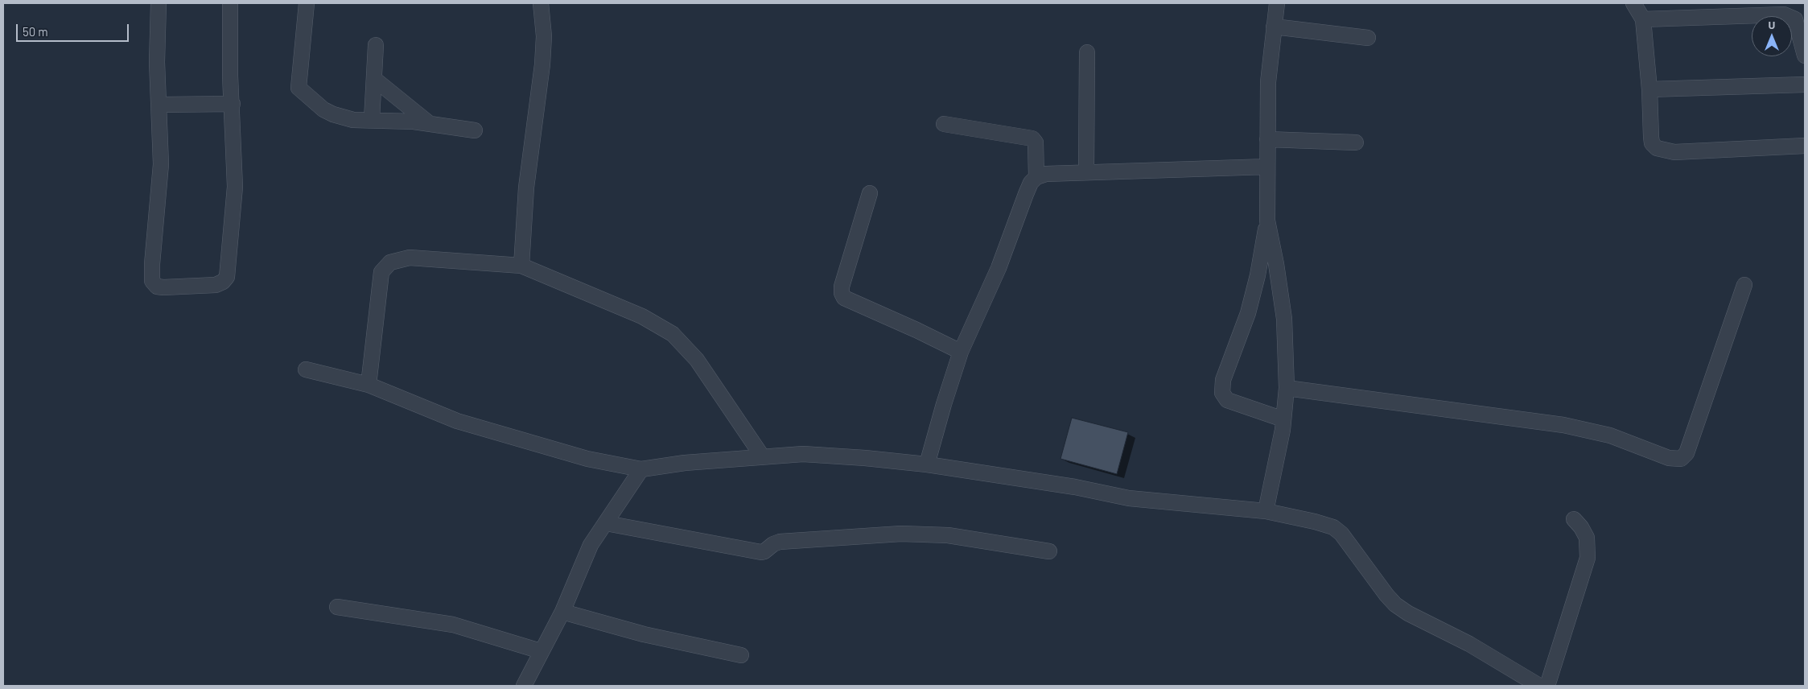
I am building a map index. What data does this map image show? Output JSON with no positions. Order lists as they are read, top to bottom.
{
  "scale_bar": "50 m",
  "north": "top"
}
